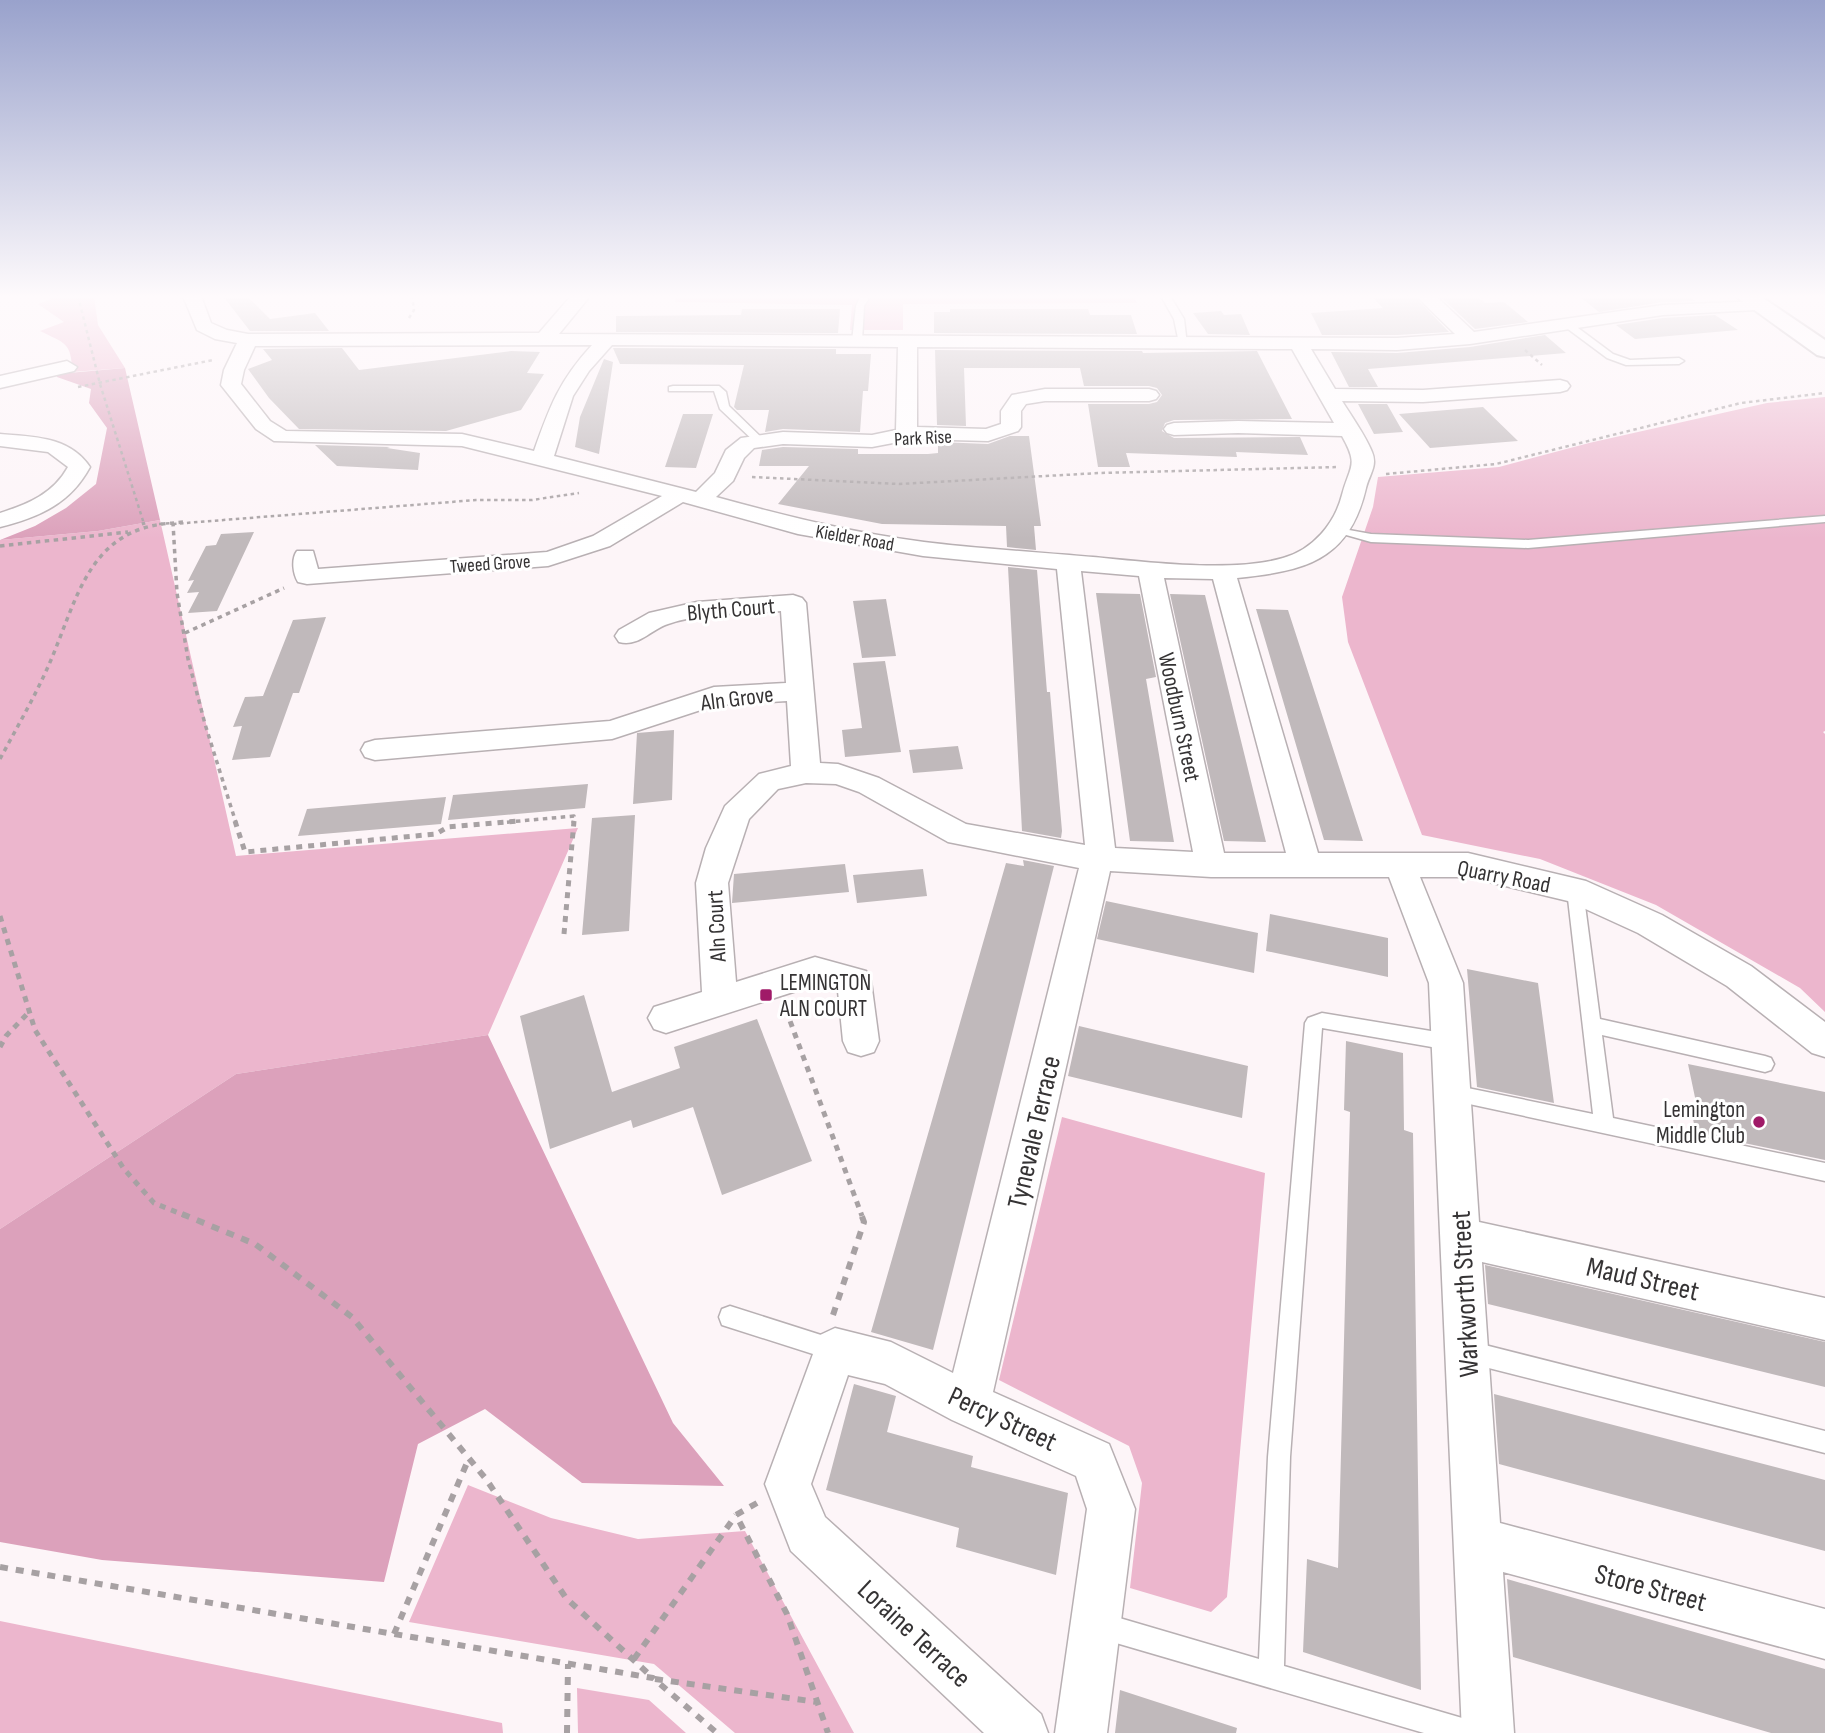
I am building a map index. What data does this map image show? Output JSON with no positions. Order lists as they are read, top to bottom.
{
  "streets": {
    "street": [
      "Park Rise",
      "Kielder Road",
      "Tweed Grove",
      "Blyth Court",
      "Aln Grove",
      "Woodburn Street",
      "Quarry Road",
      "Aln Court",
      "Tynevale Terrace",
      "Maud Street",
      "Warkworth Street",
      "Percy Street",
      "Store Street",
      "Loraine Terrace"
    ]
  },
  "crossings": [
    ["Park Rise", "Kielder Road"],
    ["Park Rise", "Tweed Grove"],
    ["Kielder Road", "Tweed Grove"],
    ["Kielder Road", "Woodburn Street"],
    ["Kielder Road", "Tynevale Terrace"],
    ["Blyth Court", "Aln Grove"],
    ["Aln Grove", "Aln Court"],
    ["Woodburn Street", "Quarry Road"],
    ["Quarry Road", "Tynevale Terrace"],
    ["Quarry Road", "Warkworth Street"],
    ["Tynevale Terrace", "Percy Street"],
    ["Maud Street", "Warkworth Street"],
    ["Warkworth Street", "Store Street"]
  ],
  "places": {
    "transit": ["LEMINGTON ALN COURT"],
    "other": ["Lemington Middle Club"]
  }
}
